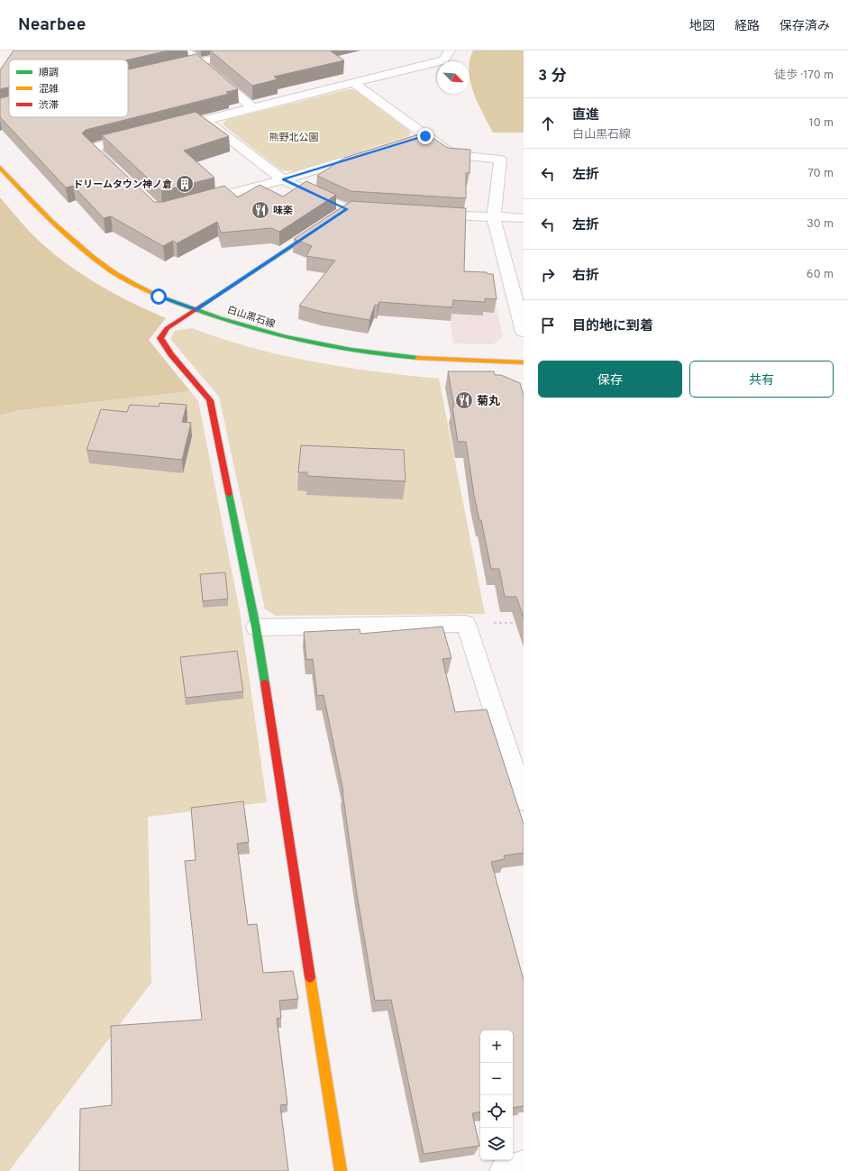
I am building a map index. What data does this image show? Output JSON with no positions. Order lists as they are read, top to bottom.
{
  "streets": {
    "street": ["白山黒石線"]
  },
  "parks": ["熊野北公園"],
  "places": {
    "building": ["ドリームタウン神ノ倉"],
    "restaurant": ["味楽", "菊丸"]
  },
  "legend": ["順調", "混雑", "渋滞"],
  "north": "bottom right",
  "page": {
    "header": "Nearbee",
    "nav": ["地図", "経路", "保存済み"],
    "heading": ["3 分", "徒歩 · 170 m"],
    "list": [
      ["直進", "白山黒石線", "10 m"],
      ["左折", "70 m"],
      ["左折", "30 m"],
      ["右折", "60 m"],
      "目的地に到着"
    ],
    "buttons": ["保存", "共有"],
    "map_buttons": ["+", "−"]
  }
}
